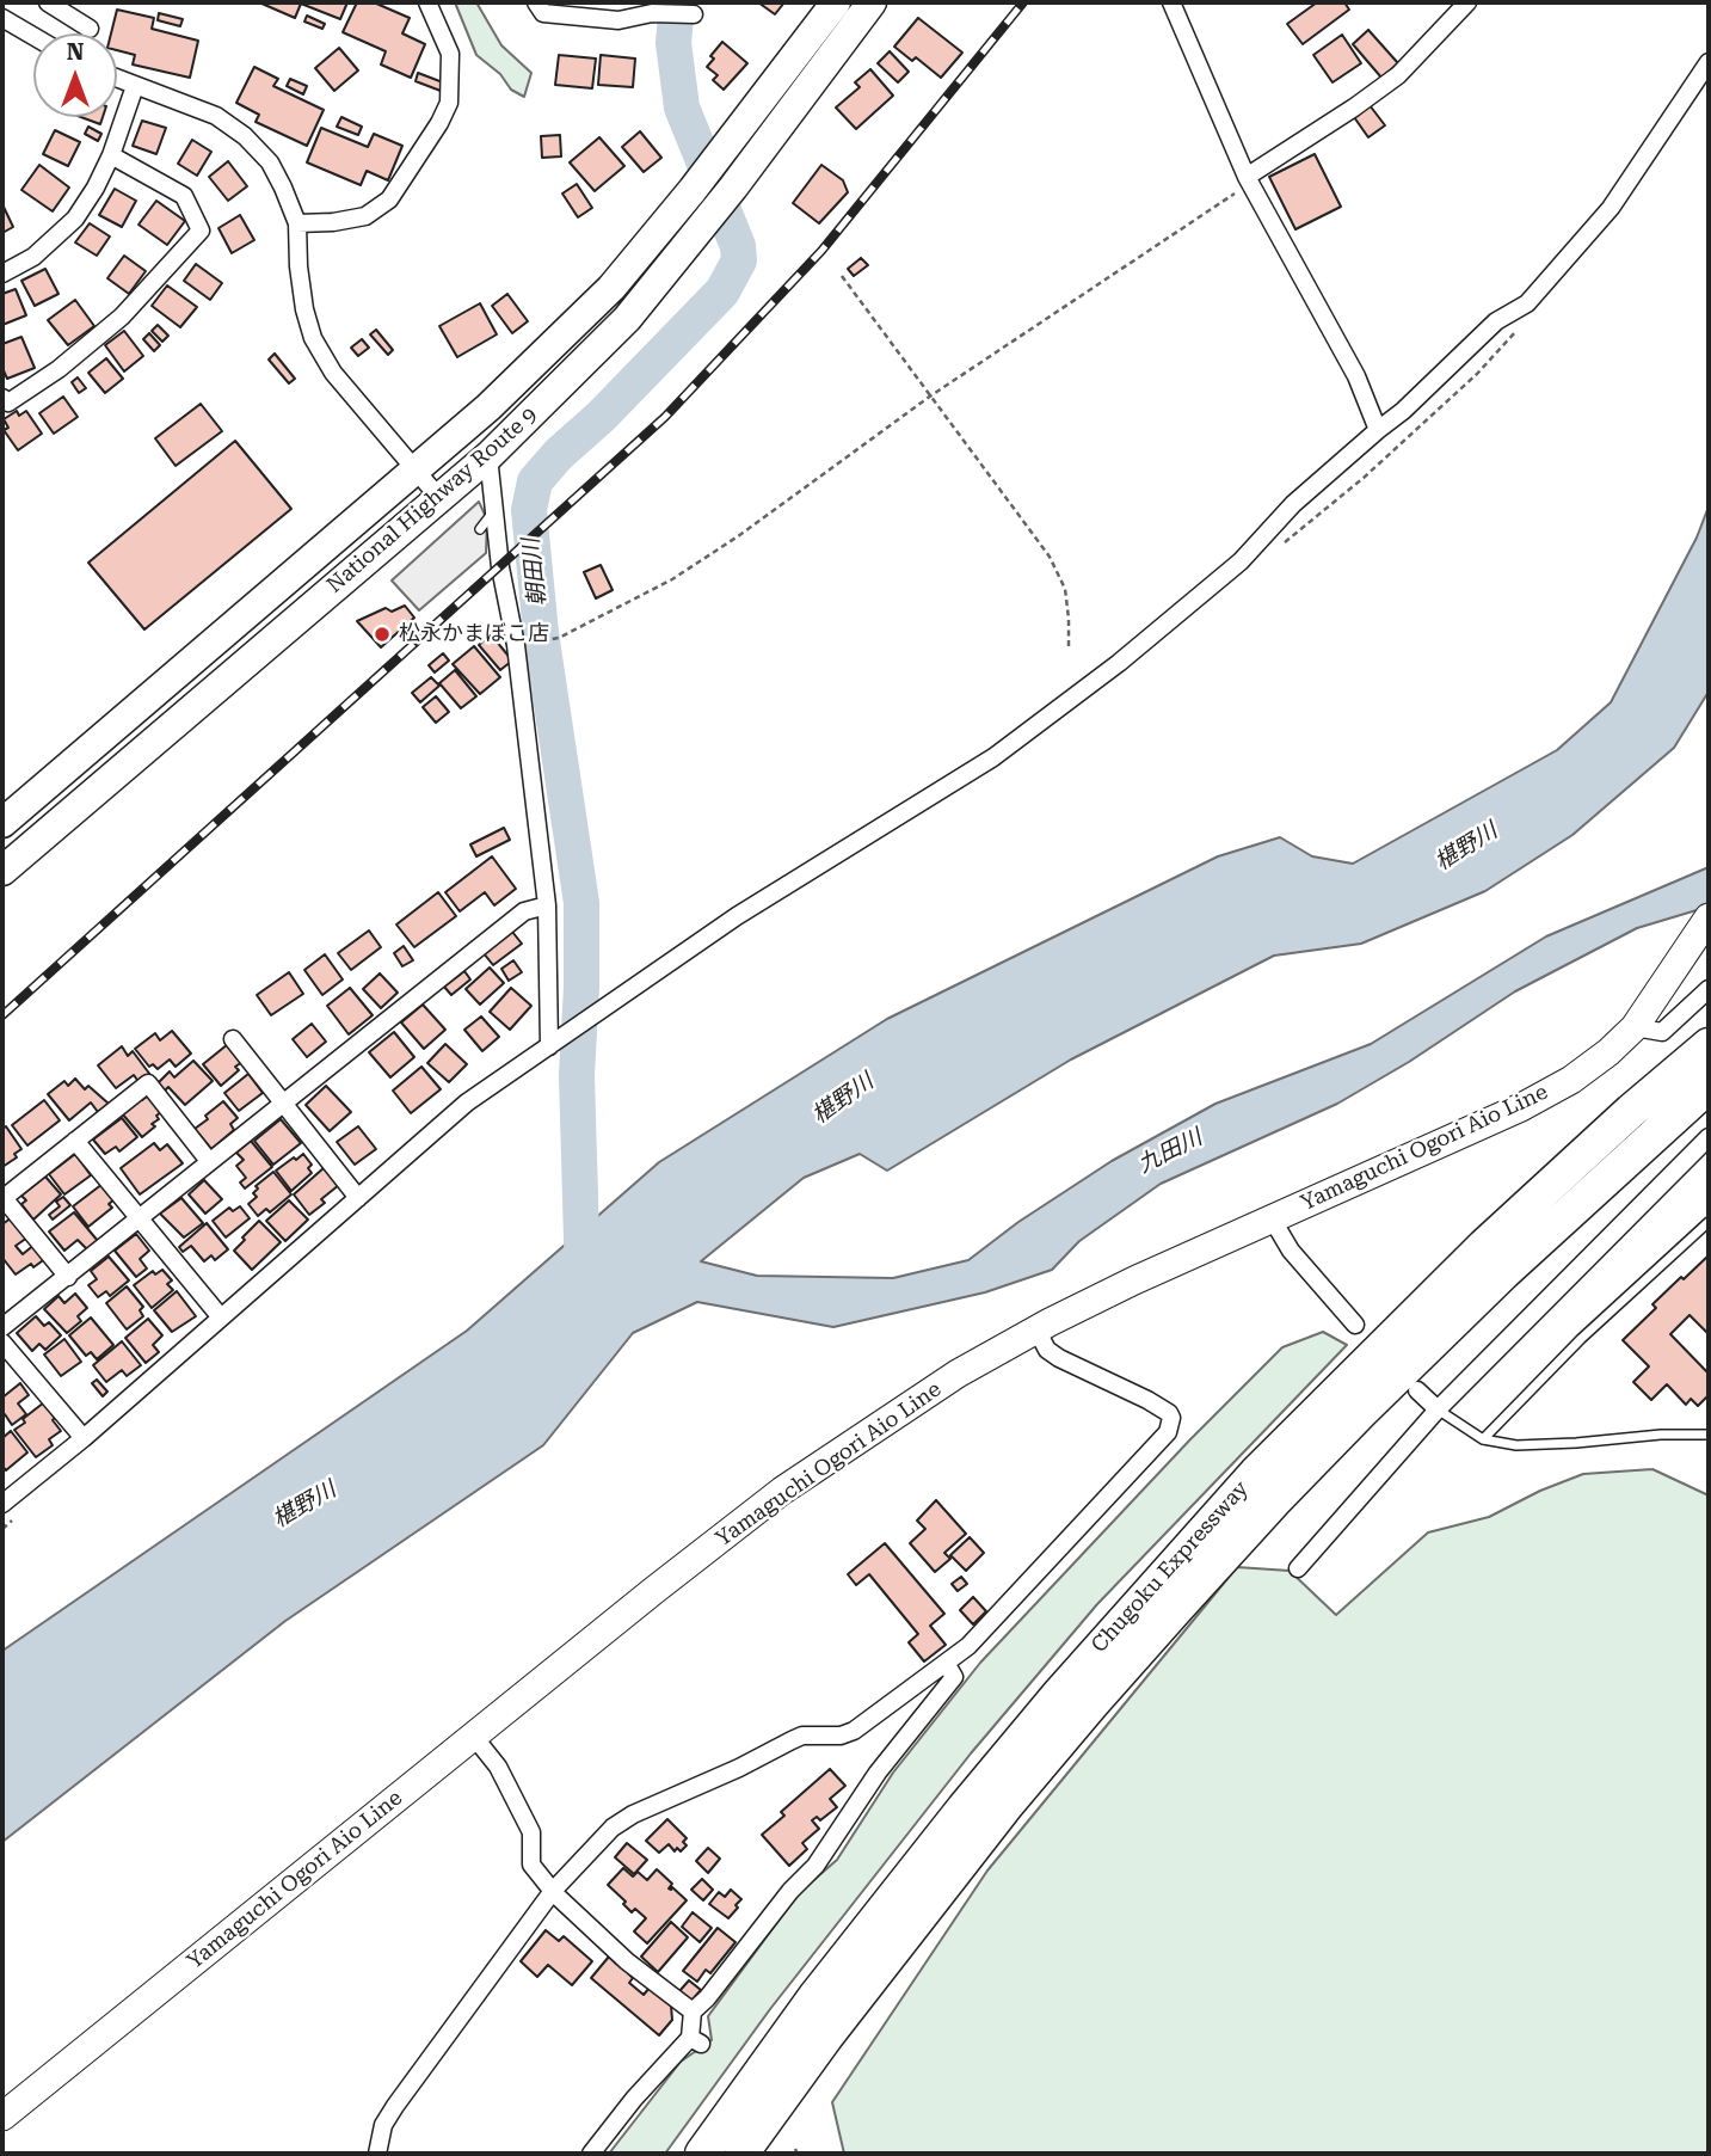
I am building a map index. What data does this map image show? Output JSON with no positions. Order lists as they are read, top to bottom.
{
  "streets": {
    "highway": ["National Highway Route 9", "Chugoku Expressway"],
    "main road": ["Yamaguchi Ogori Aio Line"]
  },
  "water": ["朝田川", "椹野川", "九田川"],
  "places": ["松永かまぼこ店"],
  "north": "top"
}
